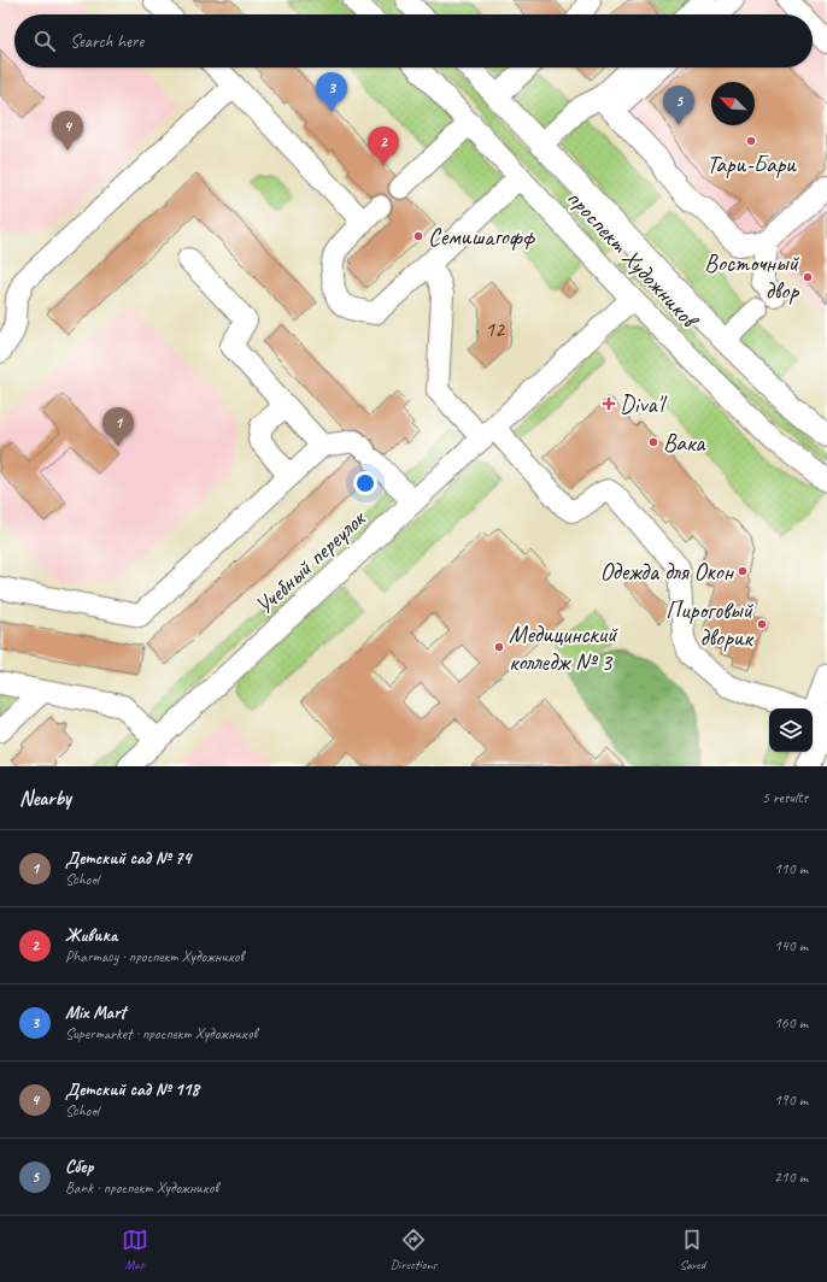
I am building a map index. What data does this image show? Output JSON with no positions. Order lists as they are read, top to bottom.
{
  "streets": {
    "street": ["проспект Художников", "Учебный переулок"]
  },
  "crossings": [
    ["проспект Художников", "Учебный переулок"]
  ],
  "places": {
    "other": [
      "Тари-Бари",
      "Семишагофф",
      "Восточный двор",
      "Вака",
      "Одежда для Окон",
      "Пироговый дворик",
      "Медицинский колледж № 3"
    ],
    "health": ["Diva'l"]
  },
  "house_numbers": ["12"],
  "north": "top left",
  "page": {
    "search": "Search here",
    "pins": [
      "3",
      "5",
      "4",
      "2",
      "1"
    ],
    "heading": ["Nearby", "5 results"],
    "list": [
      {
        "mark": "1",
        "name": "Детский сад № 74",
        "note": "School",
        "value": "110 m"
      },
      {
        "mark": "2",
        "name": "Живика",
        "note": "Pharmacy · проспект Художников",
        "value": "140 m"
      },
      {
        "mark": "3",
        "name": "Mix Mart",
        "note": "Supermarket · проспект Художников",
        "value": "160 m"
      },
      {
        "mark": "4",
        "name": "Детский сад № 118",
        "note": "School",
        "value": "190 m"
      },
      {
        "mark": "5",
        "name": "Сбер",
        "note": "Bank · проспект Художников",
        "value": "210 m"
      }
    ],
    "nav": ["Map", "Directions", "Saved"]
  }
}
